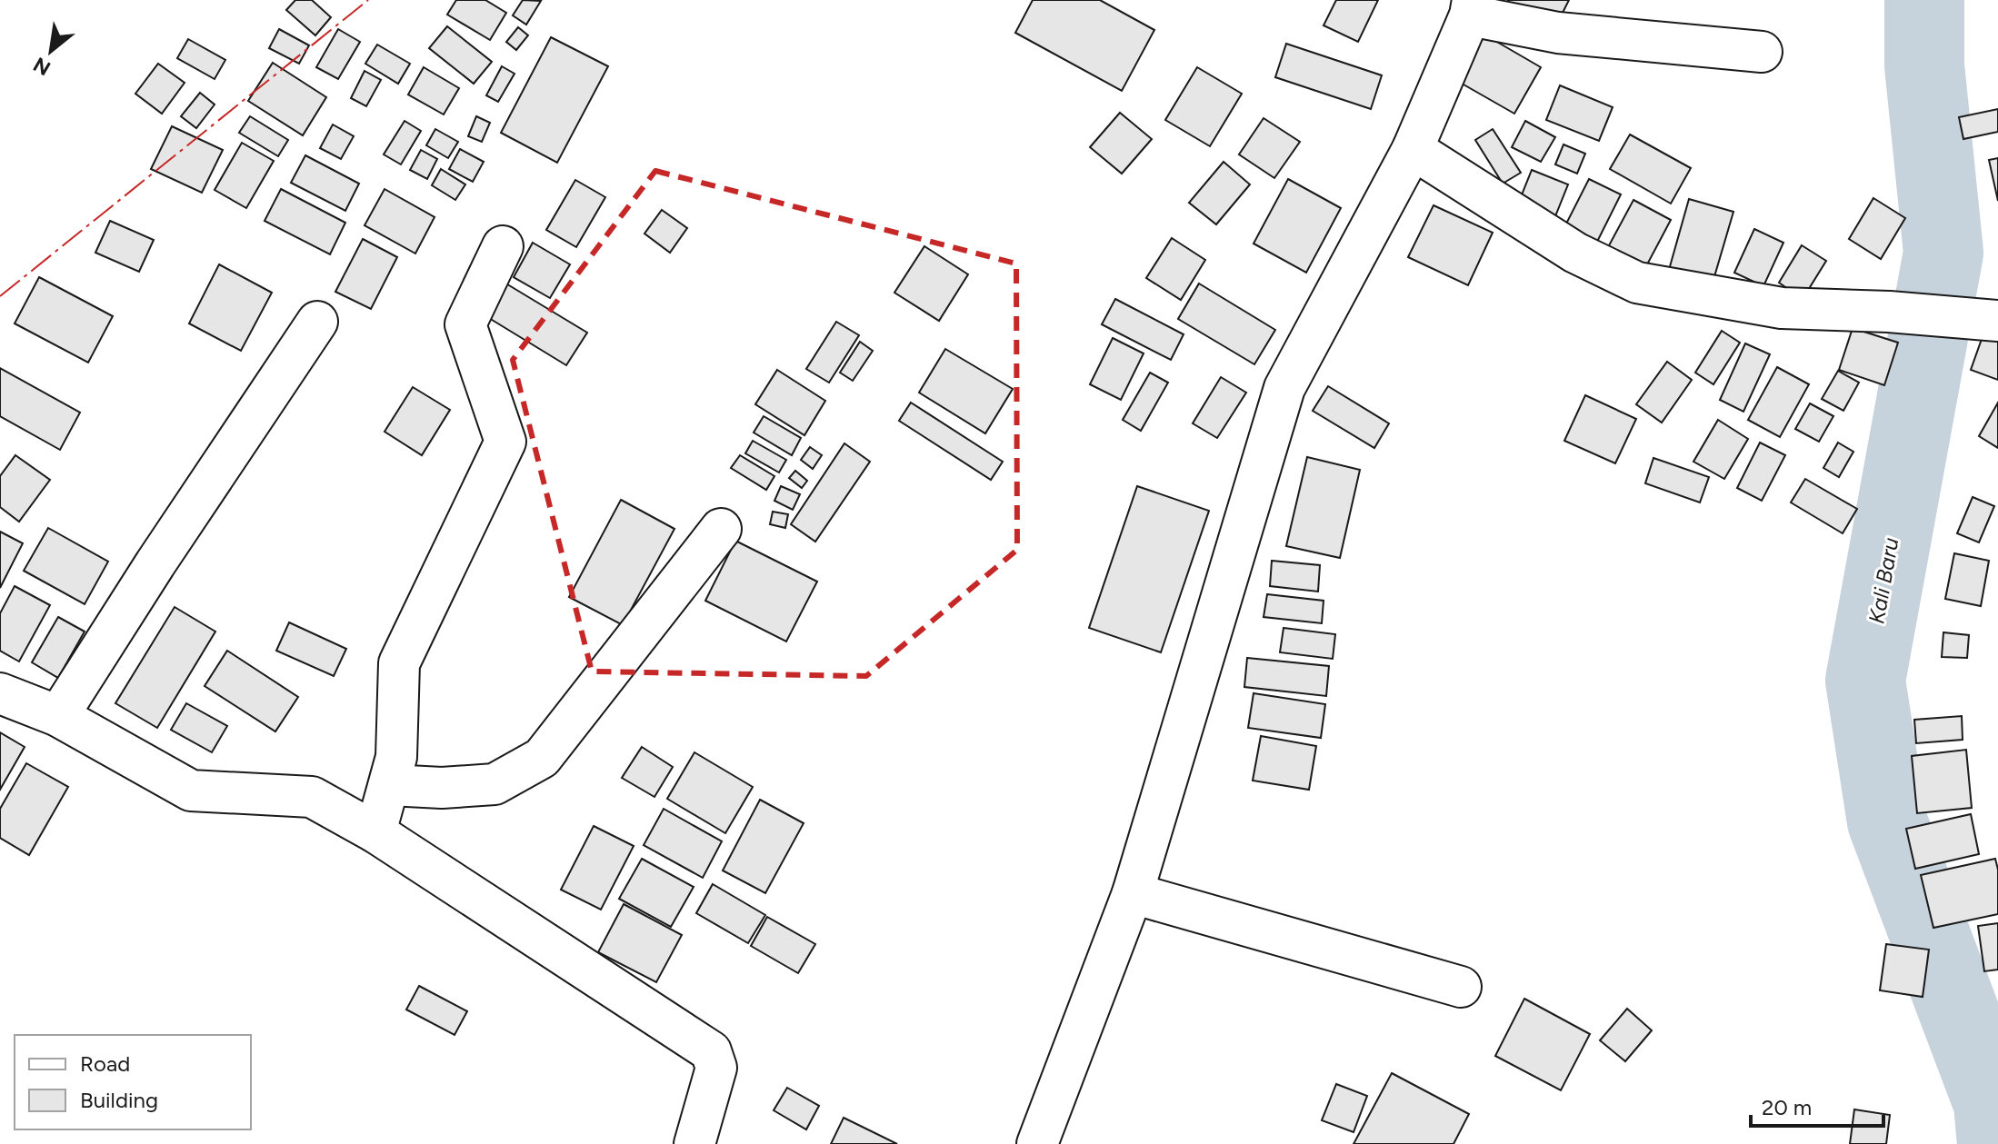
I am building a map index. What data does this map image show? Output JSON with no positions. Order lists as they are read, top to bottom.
{
  "water": ["Kali Baru"],
  "legend": ["Road", "Building"],
  "scale_bar": "20 m",
  "north": "bottom left"
}
